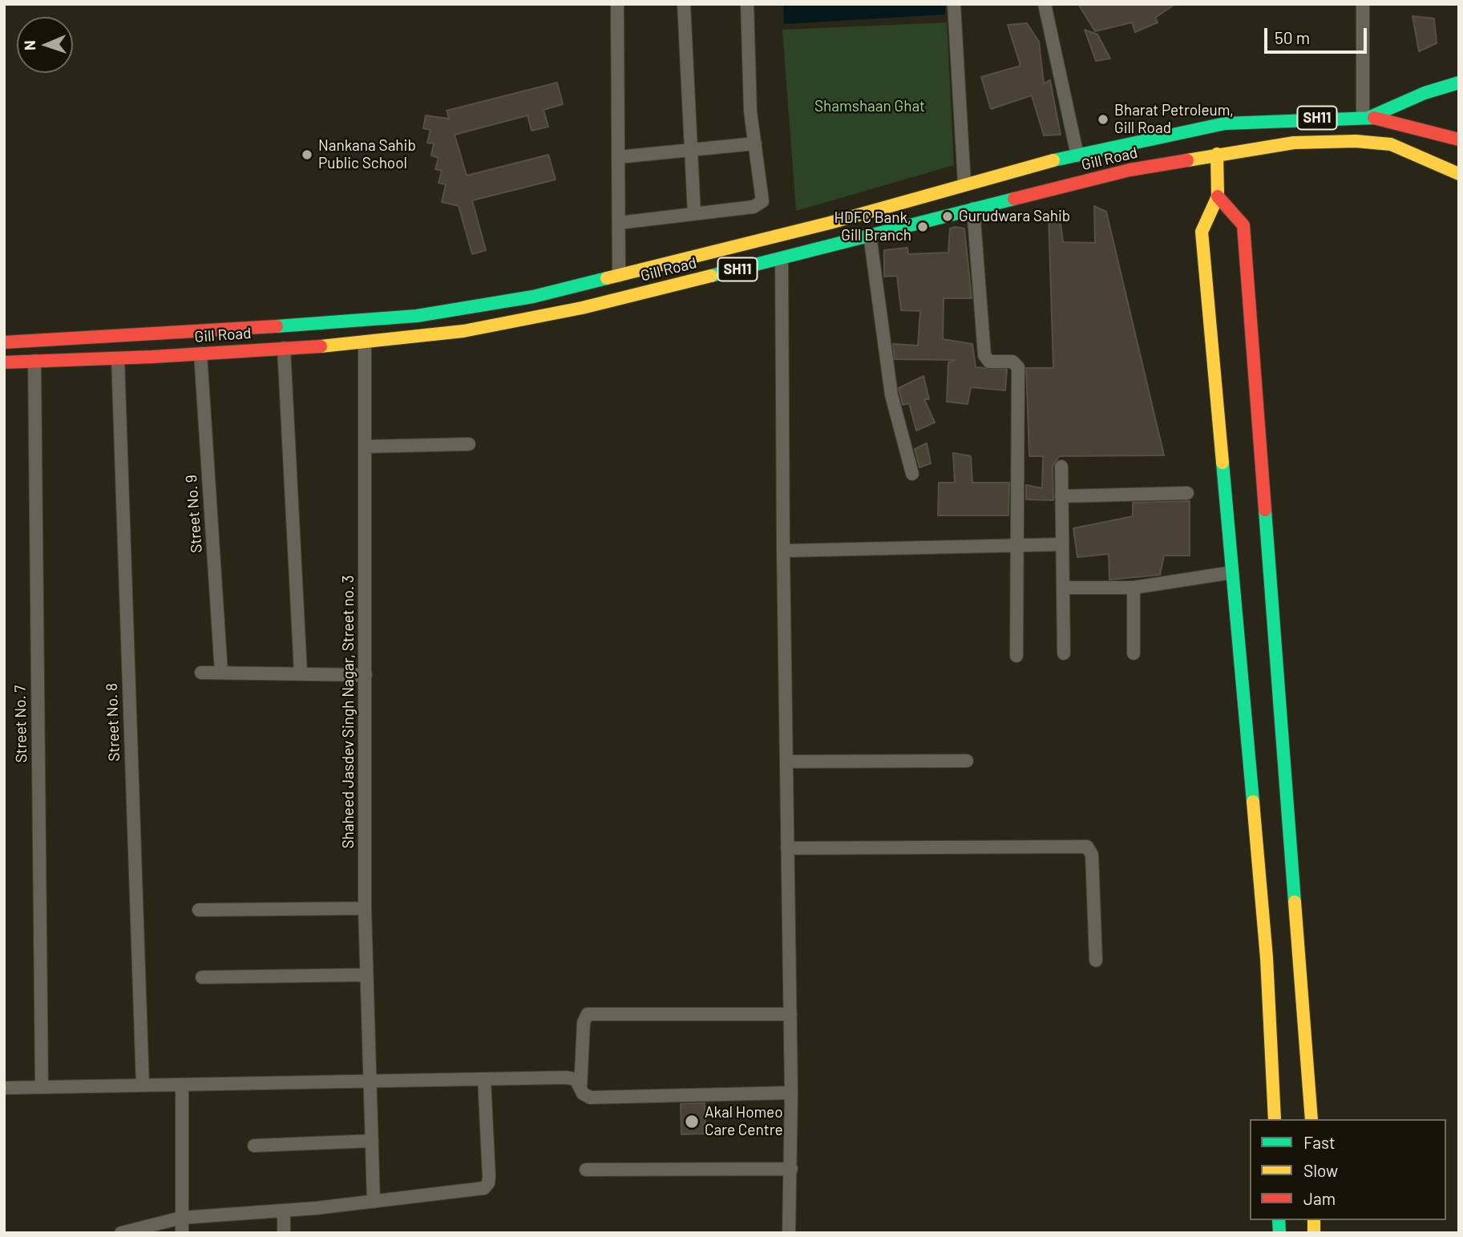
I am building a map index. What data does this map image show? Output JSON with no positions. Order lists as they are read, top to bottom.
{
  "streets": {
    "main road": ["SH11", "Gill Road"],
    "street": [
      "Street No. 9",
      "Shaheed Jasdev Singh Nagar, Street no. 3",
      "Street No. 8",
      "Street No. 7"
    ]
  },
  "crossings": [
    ["SH11", "Gill Road"],
    ["Gill Road", "Street No. 9"],
    ["Gill Road", "Shaheed Jasdev Singh Nagar, Street no. 3"],
    ["Gill Road", "Street No. 8"],
    ["Gill Road", "Street No. 7"]
  ],
  "parks": ["Shamshaan Ghat"],
  "places": [
    "Bharat Petroleum, Gill Road",
    "Nankana Sahib Public School",
    "Gurudwara Sahib",
    "HDFC Bank, Gill Branch",
    "Akal Homeo Care Centre"
  ],
  "legend": ["Fast", "Slow", "Jam"],
  "scale_bar": "50 m",
  "north": "left"
}
